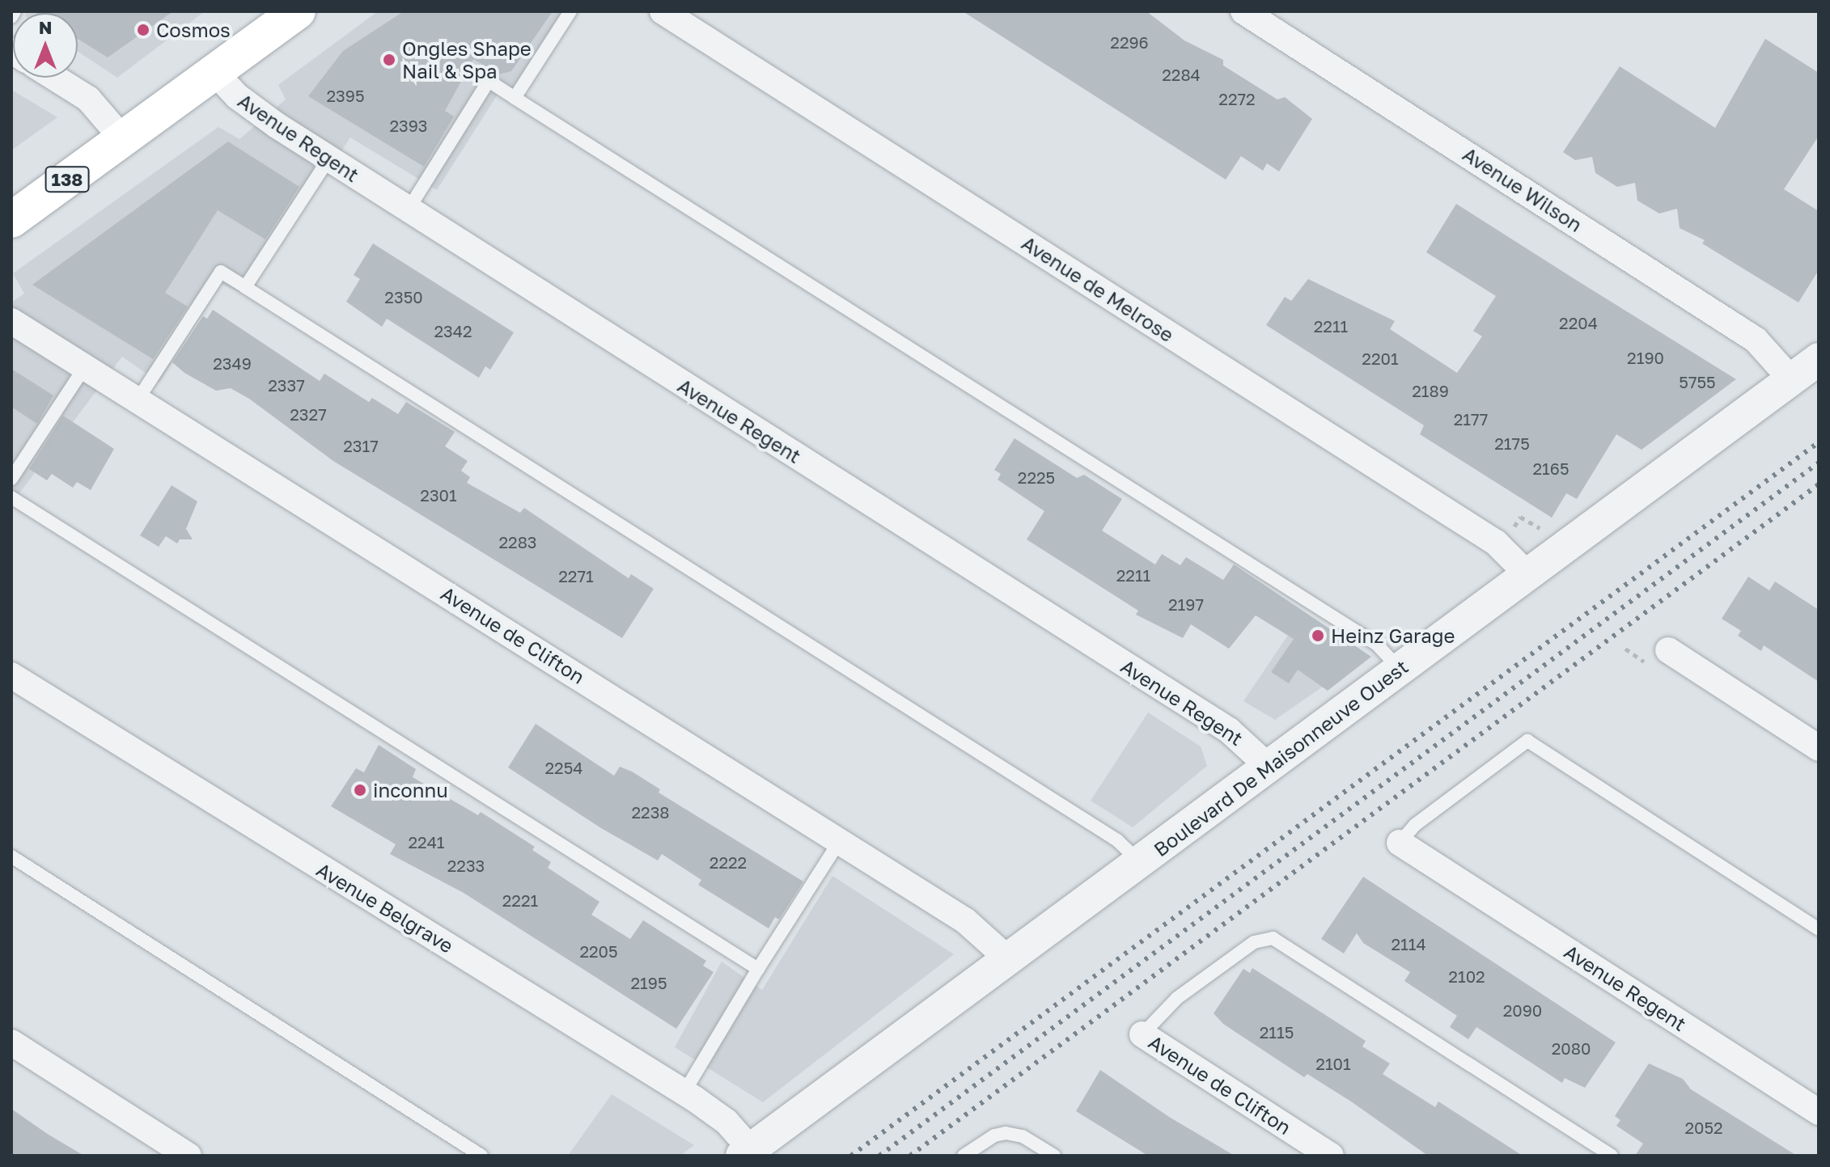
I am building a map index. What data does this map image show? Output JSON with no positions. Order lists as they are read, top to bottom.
{
  "streets": {
    "main road": ["138"],
    "street": [
      "Avenue Regent",
      "Avenue Wilson",
      "Avenue de Melrose",
      "Avenue de Clifton",
      "Boulevard De Maisonneuve Ouest",
      "Avenue Belgrave"
    ]
  },
  "crossings": [
    ["Avenue Regent", "138"],
    ["Avenue Regent", "Boulevard De Maisonneuve Ouest"],
    ["Avenue Wilson", "Boulevard De Maisonneuve Ouest"],
    ["Avenue de Melrose", "Boulevard De Maisonneuve Ouest"],
    ["Avenue de Clifton", "Boulevard De Maisonneuve Ouest"],
    ["Boulevard De Maisonneuve Ouest", "Avenue Belgrave"]
  ],
  "places": [
    "Cosmos",
    "Ongles Shape Nail & Spa",
    "Heinz Garage",
    "inconnu"
  ],
  "house_numbers": [
    "2296",
    "2284",
    "2395",
    "2272",
    "2393",
    "2350",
    "2204",
    "2211",
    "2342",
    "2190",
    "2201",
    "2349",
    "5755",
    "2337",
    "2189",
    "2327",
    "2177",
    "2175",
    "2317",
    "2165",
    "2225",
    "2301",
    "2283",
    "2211",
    "2271",
    "2197",
    "2254",
    "2238",
    "2241",
    "2222",
    "2233",
    "2221",
    "2114",
    "2205",
    "2102",
    "2195",
    "2090",
    "2115",
    "2080",
    "2101",
    "2052"
  ],
  "north": "top"
}
